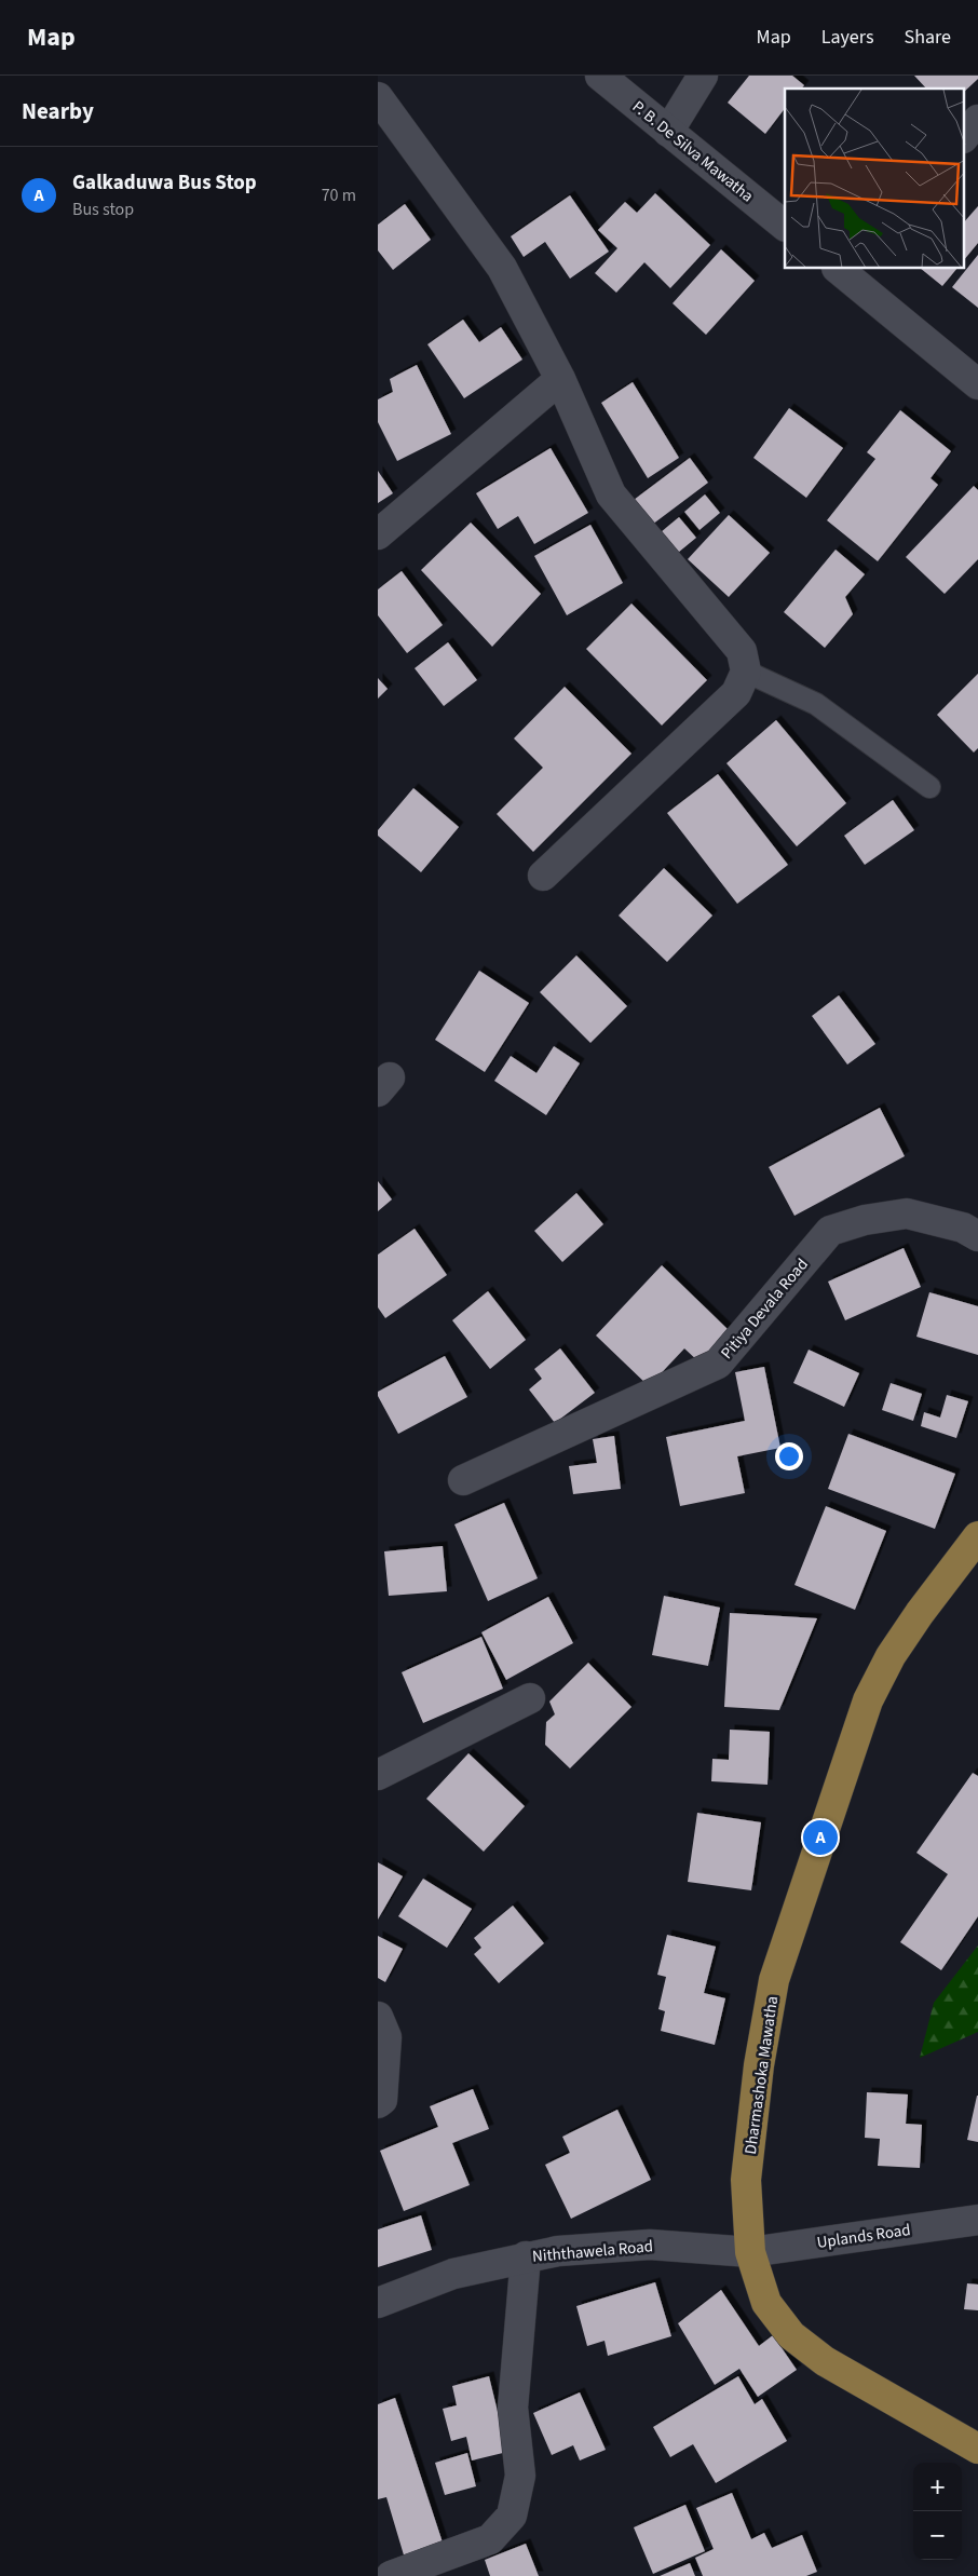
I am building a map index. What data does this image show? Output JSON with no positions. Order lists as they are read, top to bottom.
{
  "streets": {
    "main road": ["Dharmashoka Mawatha"],
    "street": [
      "P. B. De Silva Mawatha",
      "Pitiya Devala Road",
      "Uplands Road",
      "Niththawela Road"
    ]
  },
  "crossings": [
    ["Dharmashoka Mawatha", "Uplands Road"],
    ["Dharmashoka Mawatha", "Niththawela Road"],
    ["Uplands Road", "Niththawela Road"]
  ],
  "page": {
    "header": "Map",
    "nav": ["Map", "Layers", "Share"],
    "heading": "Nearby",
    "list": [
      {
        "mark": "A",
        "name": "Galkaduwa Bus Stop",
        "note": "Bus stop",
        "value": "70 m"
      }
    ],
    "pins": "A",
    "map_buttons": ["+", "−"]
  }
}
